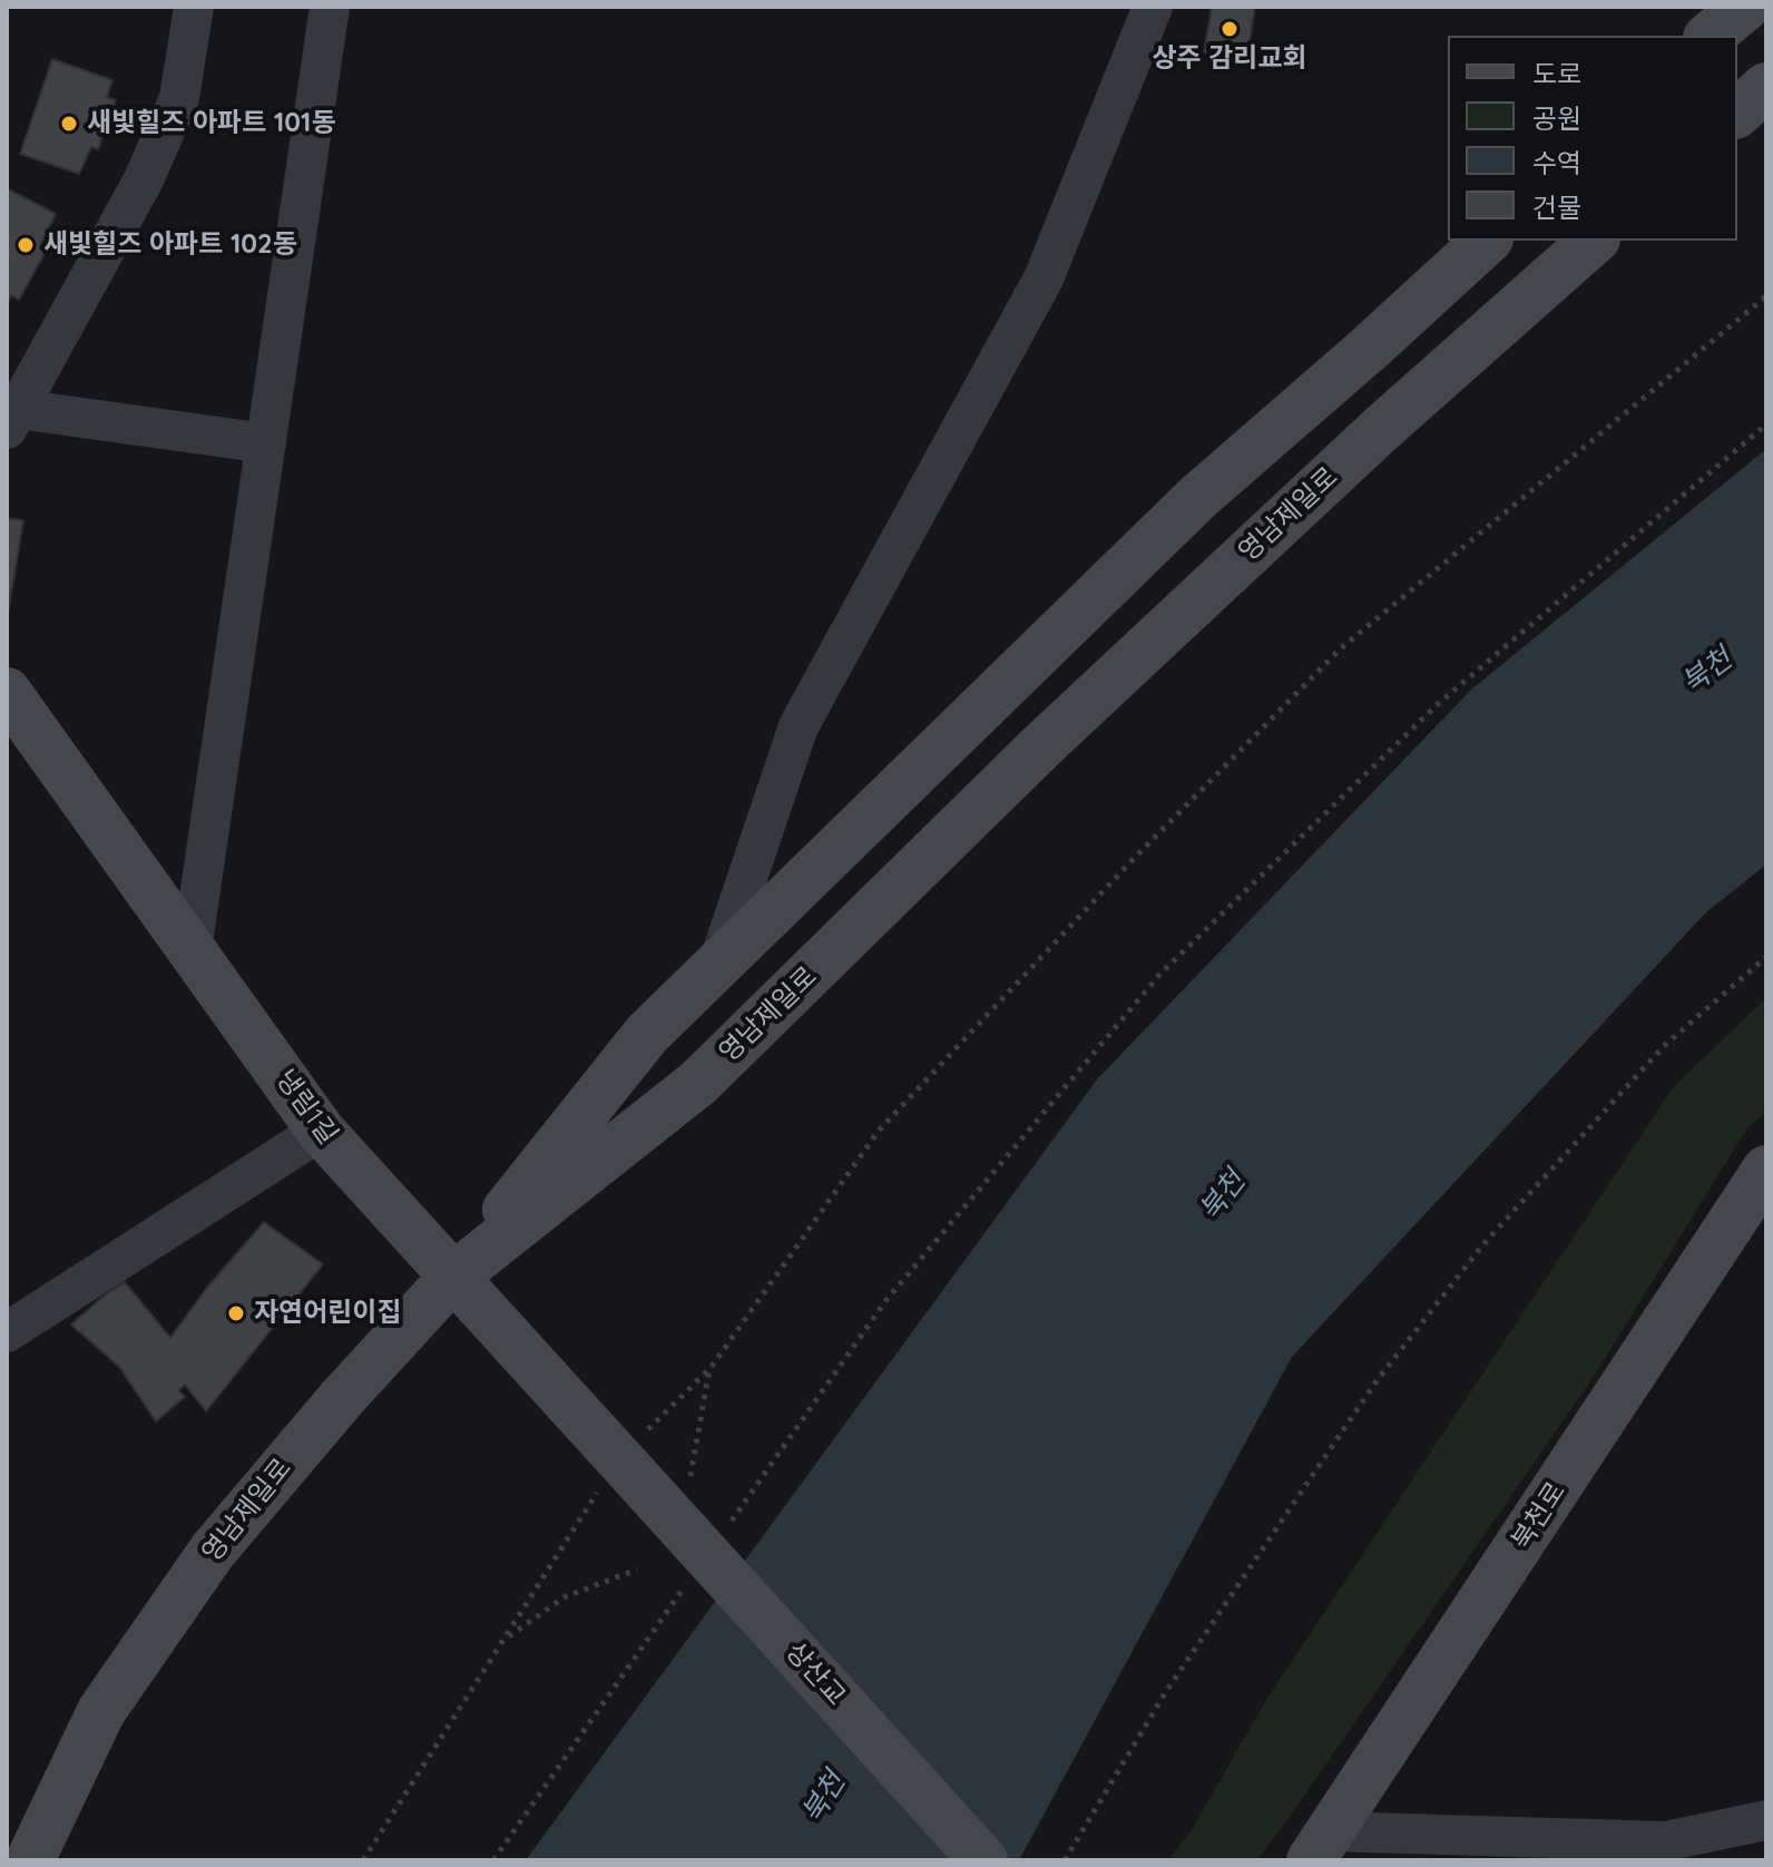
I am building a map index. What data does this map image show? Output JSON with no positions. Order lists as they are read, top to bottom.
{
  "streets": {
    "street": [
      "영남제일로",
      "냉림1길",
      "북천로",
      "상산교"
    ]
  },
  "crossings": [
    ["영남제일로", "냉림1길"],
    ["냉림1길", "상산교"]
  ],
  "water": ["북천"],
  "places": [
    "상주 감리교회",
    "새빛힐즈 아파트 101동",
    "새빛힐즈 아파트 102동",
    "자연어린이집"
  ],
  "legend": [
    "도로",
    "공원",
    "수역",
    "건물"
  ]
}
